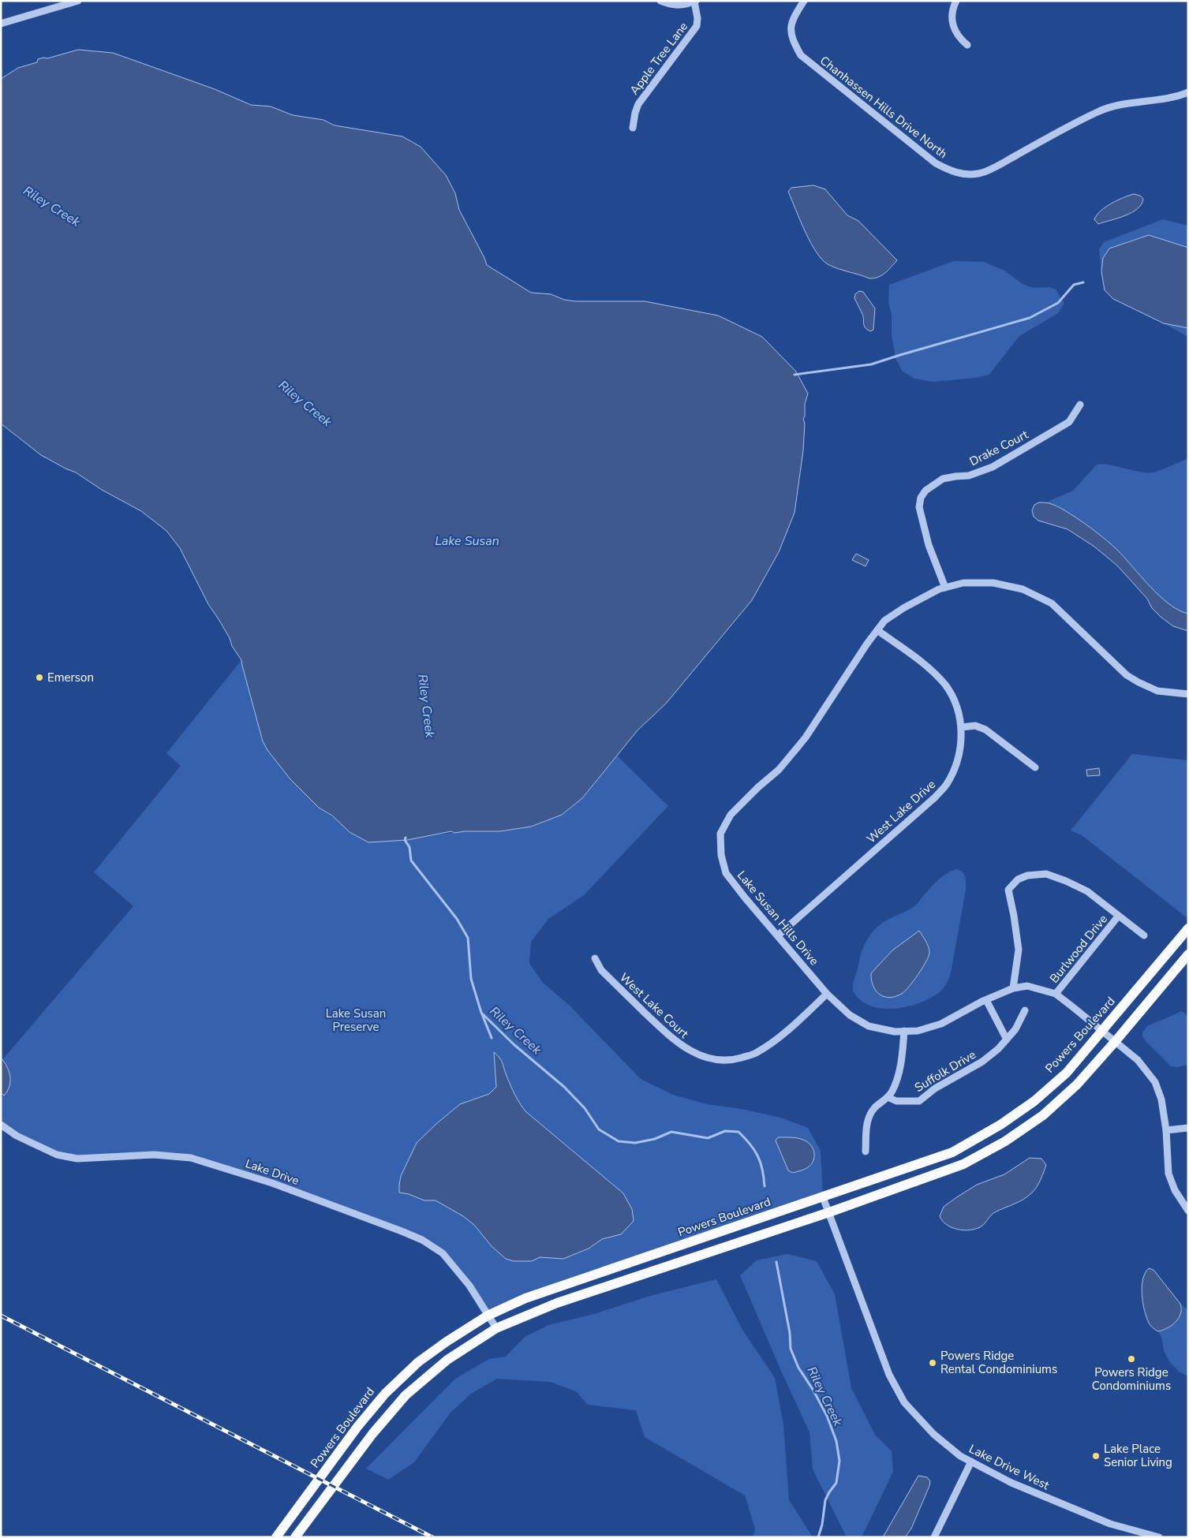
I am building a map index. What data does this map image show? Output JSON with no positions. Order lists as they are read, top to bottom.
{
  "streets": {
    "main road": ["Powers Boulevard"],
    "street": [
      "Apple Tree Lane",
      "Chanhassen Hills Drive North",
      "Drake Court",
      "West Lake Drive",
      "Lake Susan Hills Drive",
      "Burlwood Drive",
      "West Lake Court",
      "Suffolk Drive",
      "Lake Drive",
      "Lake Drive West"
    ]
  },
  "crossings": [
    ["Drake Court", "Lake Susan Hills Drive"],
    ["West Lake Drive", "Lake Susan Hills Drive"],
    ["Lake Susan Hills Drive", "Burlwood Drive"],
    ["Lake Susan Hills Drive", "West Lake Court"],
    ["Lake Susan Hills Drive", "Powers Boulevard"],
    ["Powers Boulevard", "Lake Drive"],
    ["Powers Boulevard", "Lake Drive West"]
  ],
  "water": ["Riley Creek", "Lake Susan"],
  "parks": ["Lake Susan Preserve"],
  "places": [
    "Emerson",
    "Powers Ridge Condominiums",
    "Powers Ridge Rental Condominiums",
    "Lake Place Senior Living"
  ]
}
